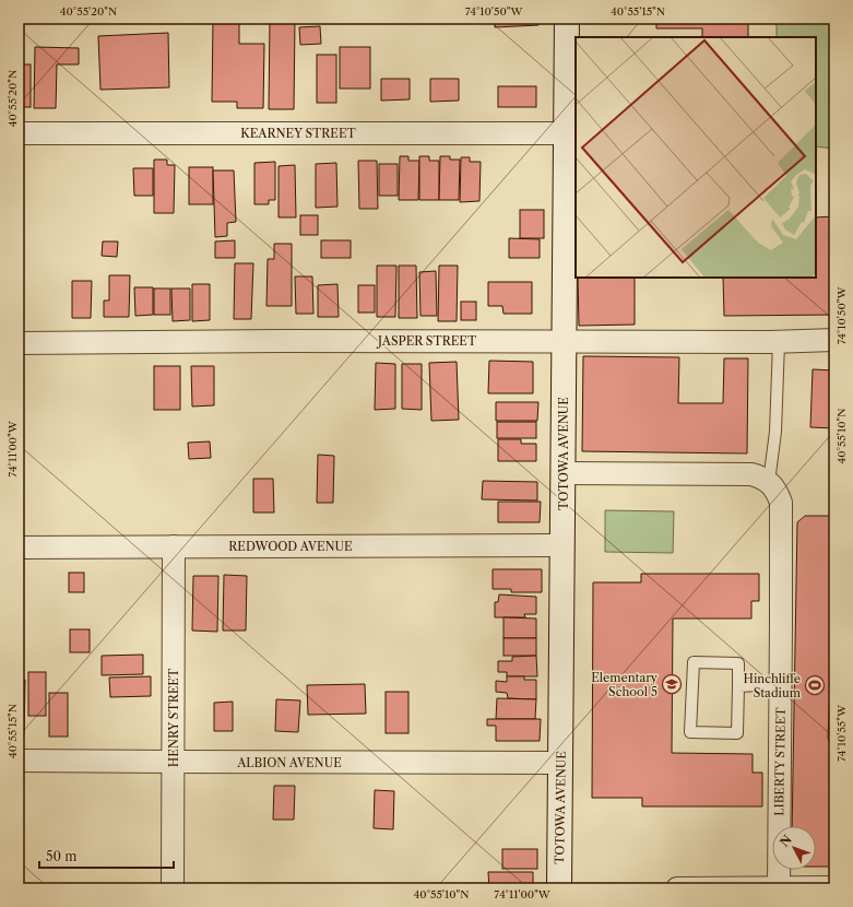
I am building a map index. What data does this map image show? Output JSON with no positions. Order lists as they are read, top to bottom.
{
  "streets": {
    "street": [
      "KEARNEY STREET",
      "JASPER STREET",
      "TOTOWA AVENUE",
      "REDWOOD AVENUE",
      "HENRY STREET",
      "LIBERTY STREET",
      "ALBION AVENUE"
    ]
  },
  "crossings": [
    ["KEARNEY STREET", "TOTOWA AVENUE"],
    ["JASPER STREET", "TOTOWA AVENUE"],
    ["TOTOWA AVENUE", "REDWOOD AVENUE"],
    ["TOTOWA AVENUE", "ALBION AVENUE"],
    ["REDWOOD AVENUE", "HENRY STREET"],
    ["HENRY STREET", "ALBION AVENUE"]
  ],
  "places": {
    "school or university": ["Elementary School 5"],
    "sports": ["Hinchliffe Stadium"]
  },
  "scale_bar": "50 m",
  "north": "top left",
  "coordinates": [
    "40°55'20\"N",
    "74°10'50\"W",
    "40°55'15\"N",
    "40°55'10\"N",
    "74°11'00\"W",
    "74°10'55\"W"
  ]
}
